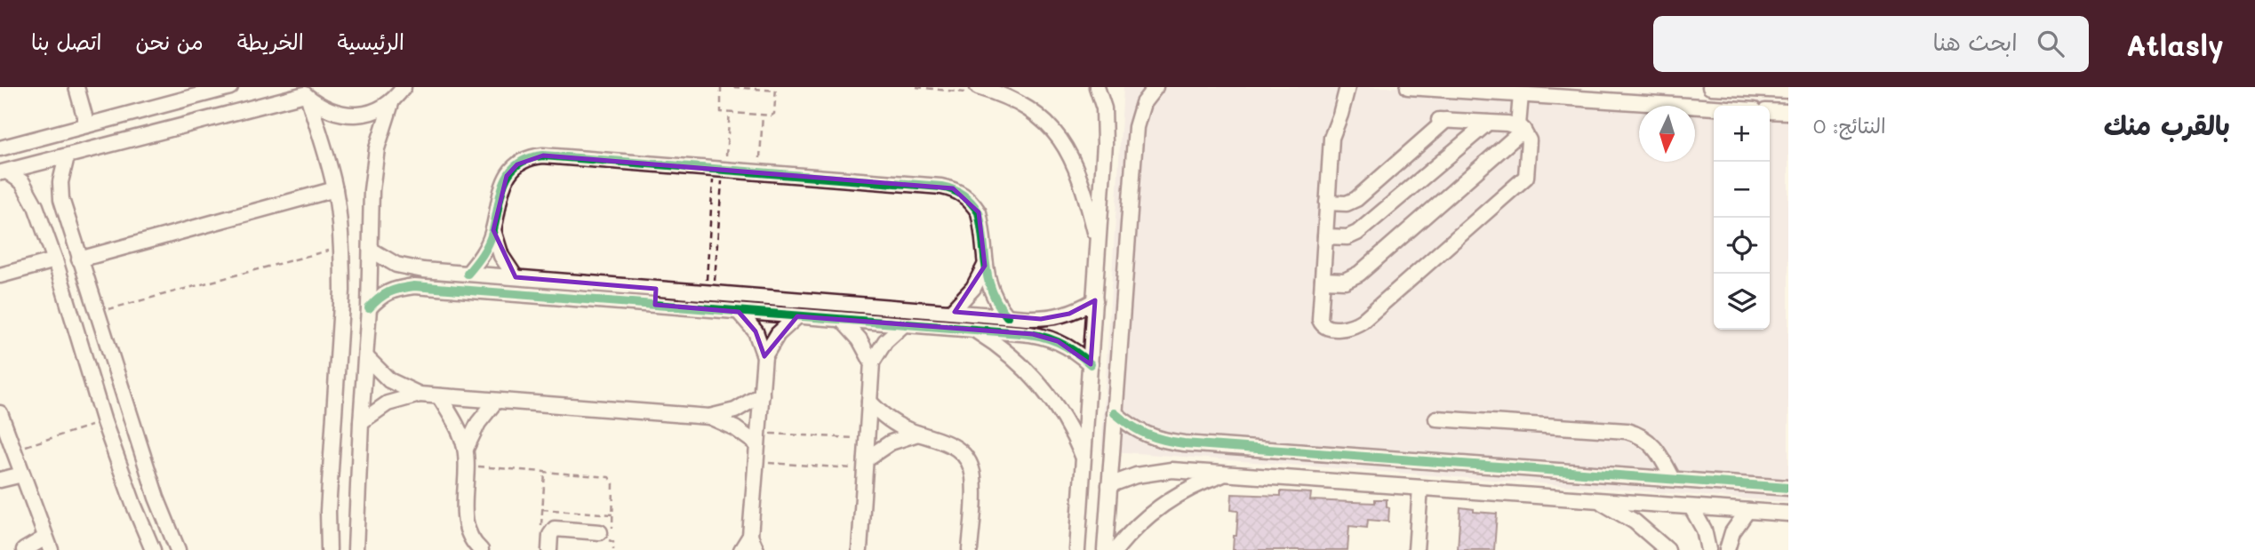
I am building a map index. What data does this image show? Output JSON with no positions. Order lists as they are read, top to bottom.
{
  "north": "bottom",
  "page": {
    "header": "Atlasly",
    "search": "ابحث هنا",
    "nav": [
      "الرئيسية",
      "الخريطة",
      "من نحن",
      "اتصل بنا"
    ],
    "heading": ["بالقرب منك", "النتائج: 0"],
    "map_buttons": ["+", "−"]
  }
}
